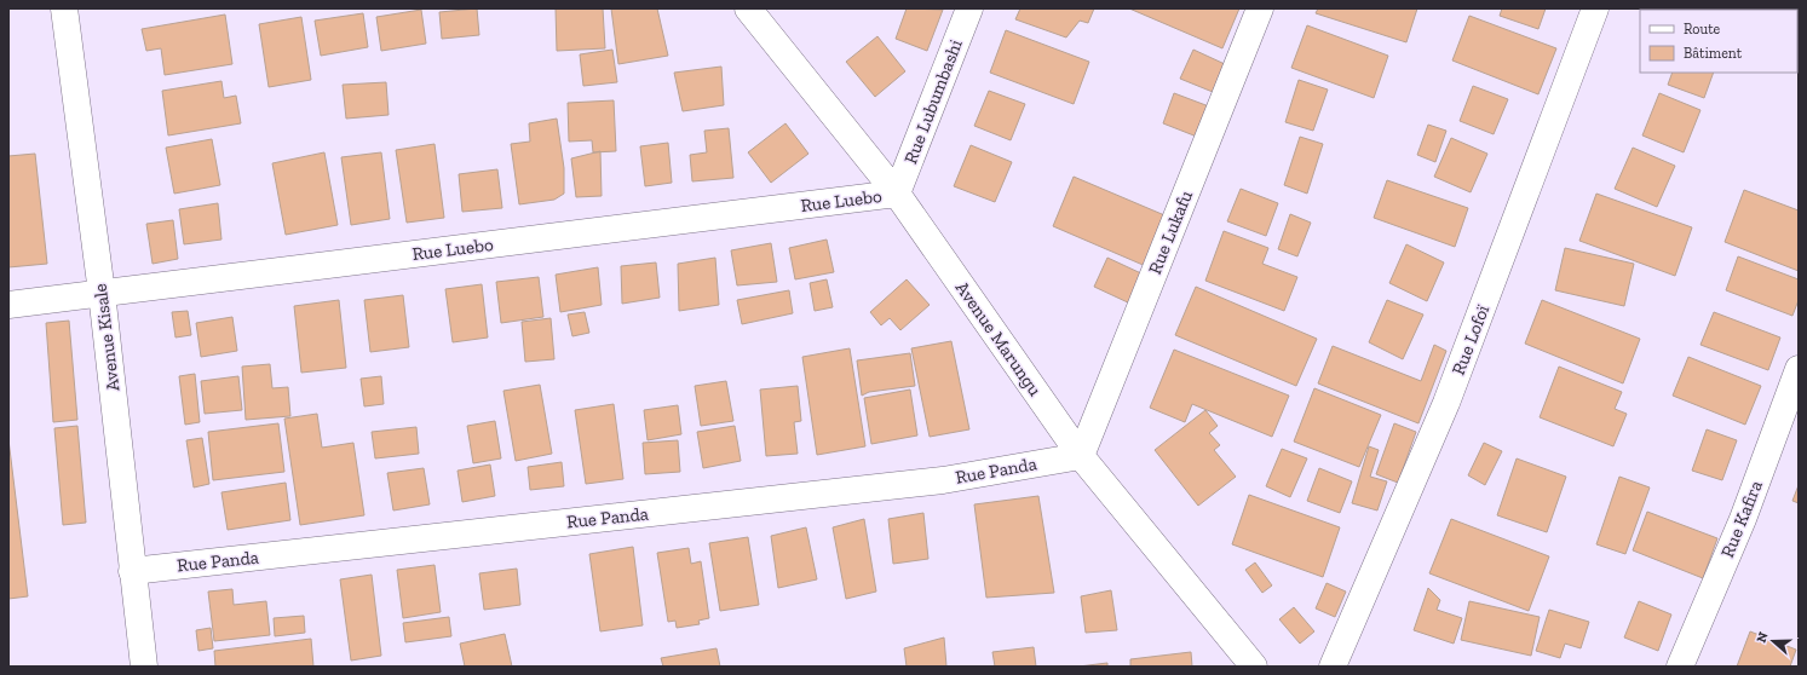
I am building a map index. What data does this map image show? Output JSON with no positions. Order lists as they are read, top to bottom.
{
  "streets": {
    "street": [
      "Rue Lubumbashi",
      "Rue Luebo",
      "Rue Lukafu",
      "Avenue Kisale",
      "Avenue Marungu",
      "Rue Lofoï",
      "Rue Panda",
      "Rue Kafira"
    ]
  },
  "crossings": [
    ["Rue Lubumbashi", "Rue Luebo"],
    ["Rue Lubumbashi", "Avenue Marungu"],
    ["Rue Luebo", "Avenue Kisale"],
    ["Rue Luebo", "Avenue Marungu"],
    ["Rue Lukafu", "Avenue Marungu"],
    ["Rue Lukafu", "Rue Panda"],
    ["Avenue Kisale", "Rue Panda"],
    ["Avenue Marungu", "Rue Panda"]
  ],
  "legend": ["Route", "Bâtiment"],
  "north": "left"
}
